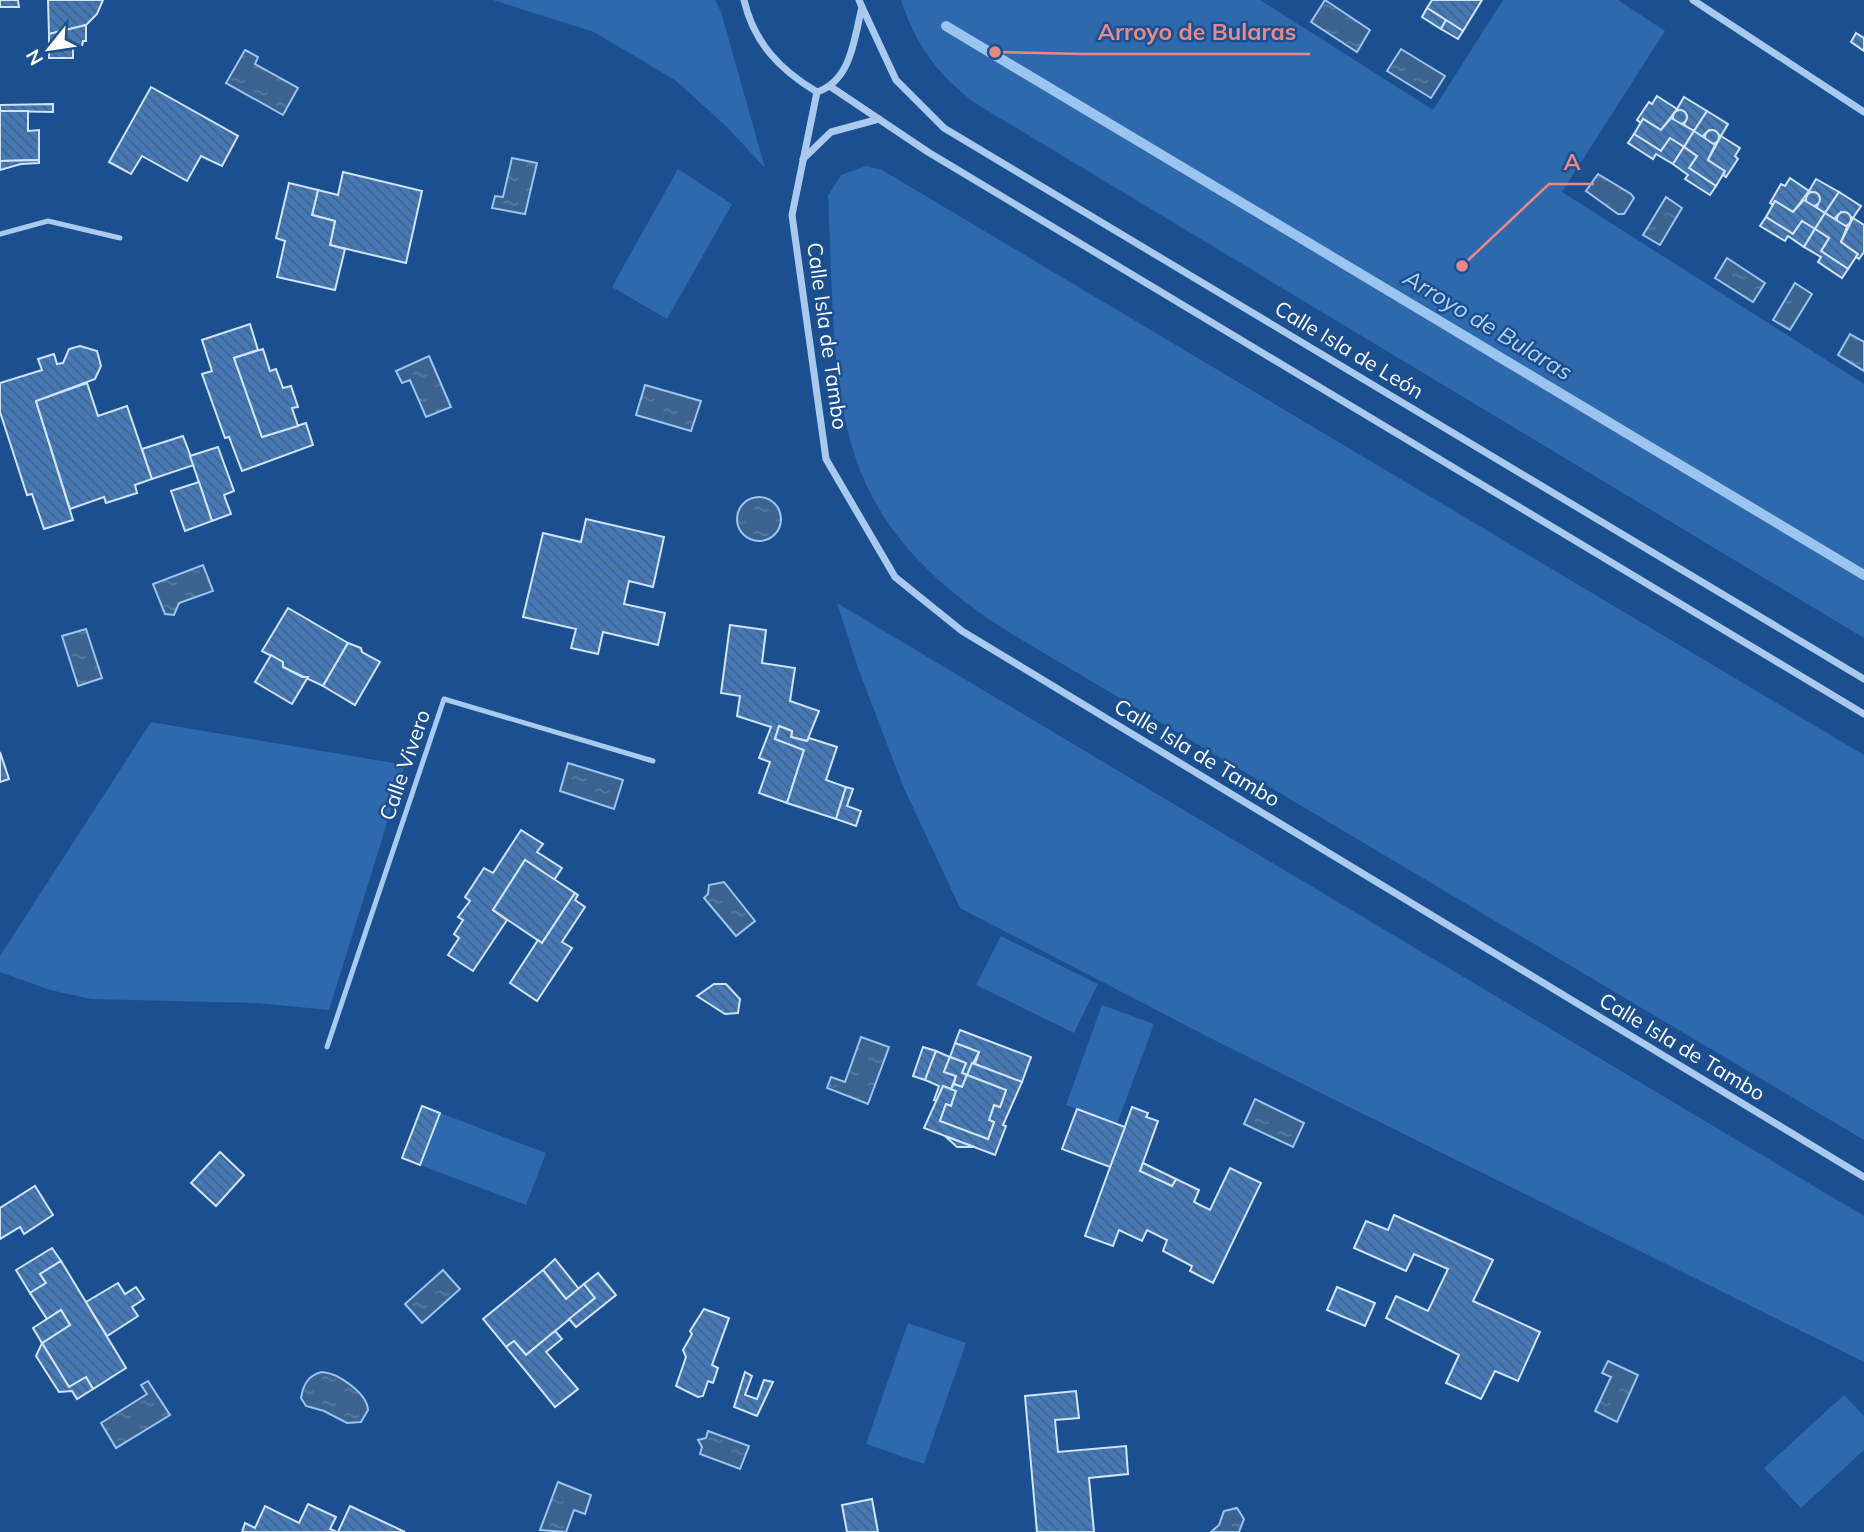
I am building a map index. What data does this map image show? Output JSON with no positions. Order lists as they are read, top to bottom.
{
  "streets": {
    "street": ["Calle Isla de Tambo", "Calle Isla de León"],
    "lane": ["Calle Vivero"]
  },
  "water": ["Arroyo de Bularas"],
  "places": ["Arroyo de Bularas", "A"],
  "north": "bottom left"
}
